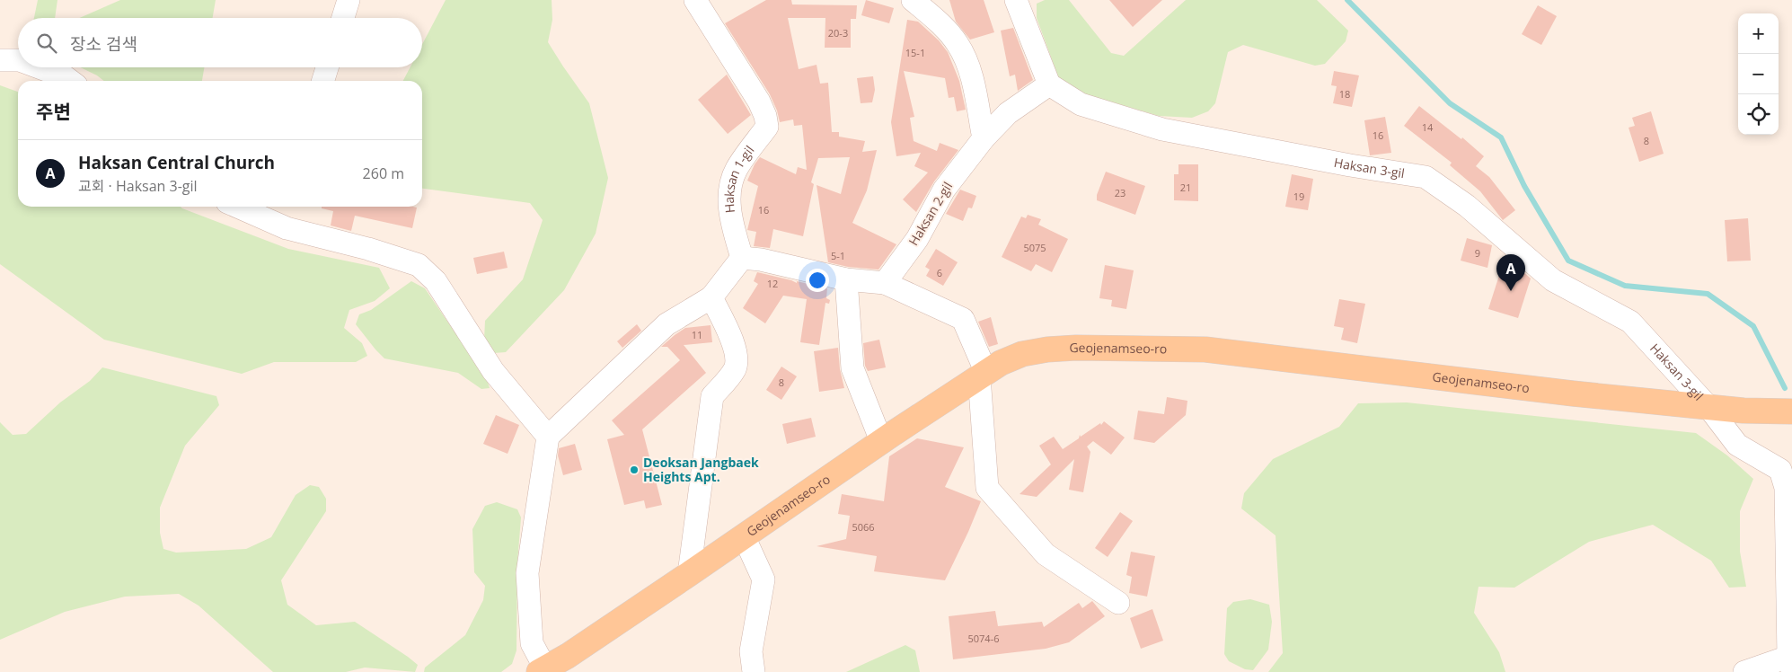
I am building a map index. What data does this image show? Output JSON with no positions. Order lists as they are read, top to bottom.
{
  "streets": {
    "main road": ["Geojenamseo-ro"],
    "street": ["Haksan 3-gil", "Haksan 1-gil", "Haksan 2-gil"]
  },
  "crossings": [
    ["Haksan 3-gil", "Haksan 2-gil"],
    ["Haksan 3-gil", "Geojenamseo-ro"]
  ],
  "places": ["Deoksan Jangbaek Heights Apt."],
  "house_numbers": [
    "20-3",
    "15-1",
    "18",
    "14",
    "16",
    "8",
    "21",
    "23",
    "19",
    "16",
    "5075",
    "9",
    "5-1",
    "6",
    "12",
    "11",
    "8",
    "5066",
    "5074-6"
  ],
  "page": {
    "map_buttons": ["+", "−"],
    "search": "장소 검색",
    "heading": "주변",
    "list": [
      {
        "mark": "A",
        "name": "Haksan Central Church",
        "note": "교회 · Haksan 3-gil",
        "value": "260 m"
      }
    ],
    "pins": "A"
  }
}
